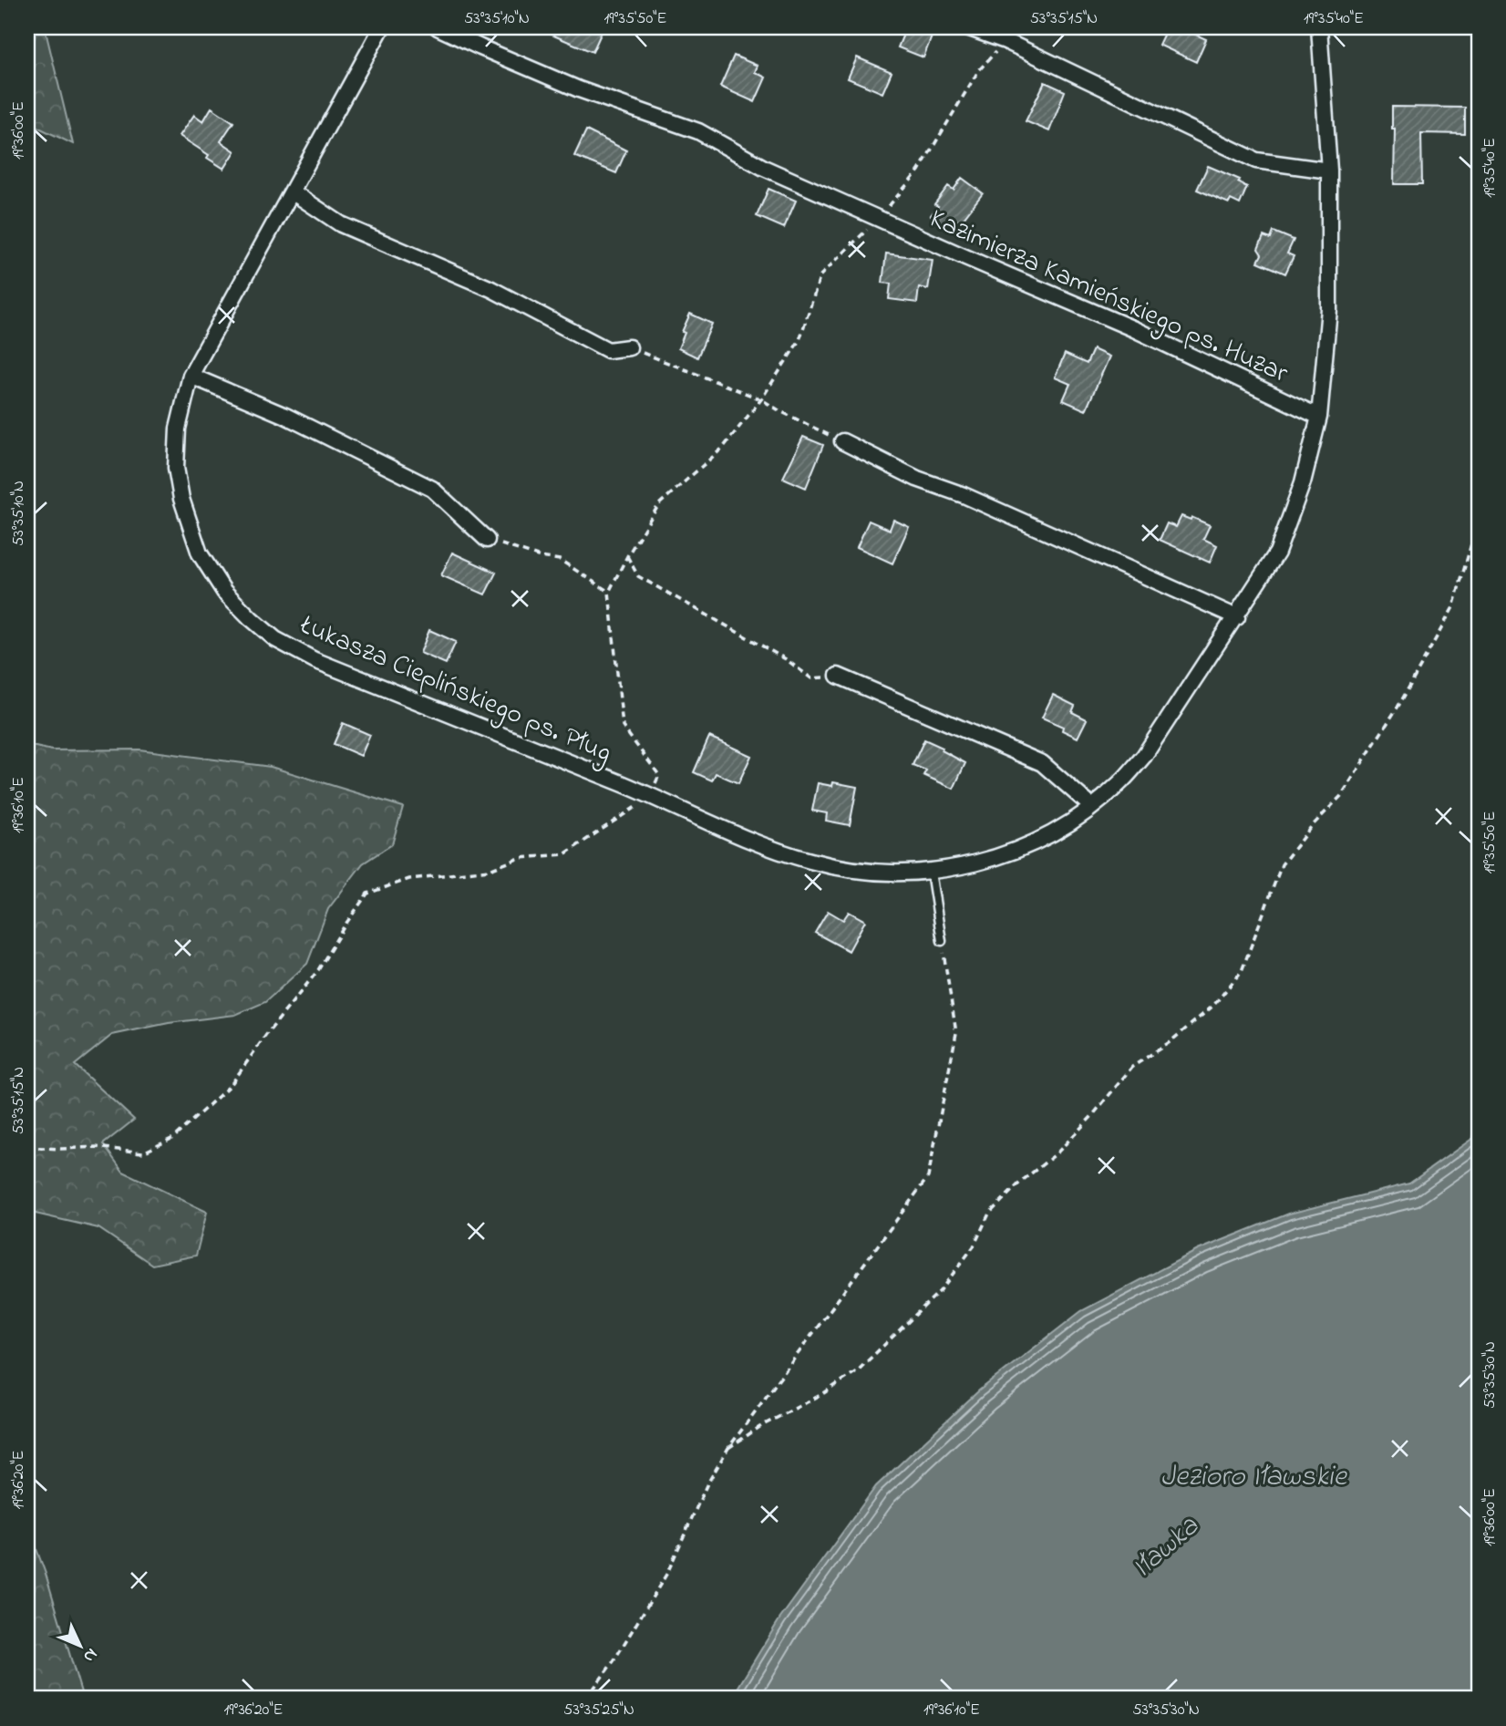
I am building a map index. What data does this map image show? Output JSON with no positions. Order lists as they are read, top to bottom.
{
  "streets": {
    "street": ["Kazimierza Kamieńskiego ps. Huzar", "Łukasza Cieplińskiego ps. Pług"]
  },
  "crossings": [
    ["Kazimierza Kamieńskiego ps. Huzar", "Łukasza Cieplińskiego ps. Pług"]
  ],
  "water": ["Jezioro Iławskie", "Iławka"],
  "north": "bottom right",
  "coordinates": [
    "53°35'10\"N",
    "19°35'50\"E",
    "53°35'15\"N",
    "19°35'40\"E",
    "19°36'00\"E",
    "19°36'10\"E",
    "53°35'30\"N",
    "19°36'20\"E",
    "53°35'25\"N"
  ]
}
